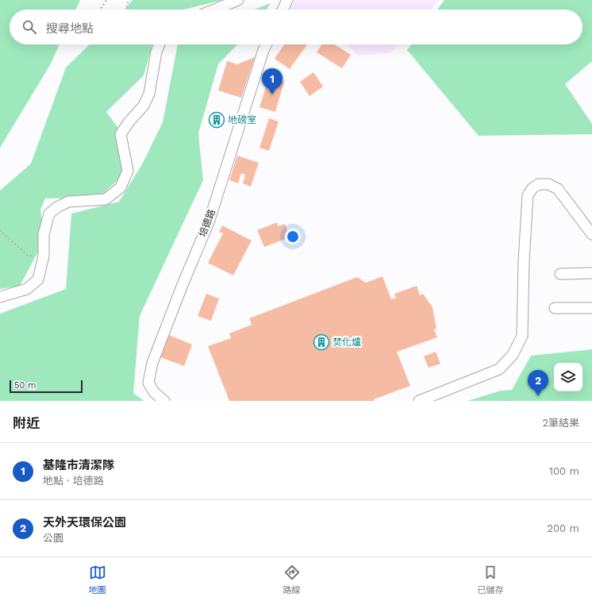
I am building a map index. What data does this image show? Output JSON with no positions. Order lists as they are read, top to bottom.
{
  "streets": {
    "street": ["培德路"]
  },
  "places": {
    "building": ["地磅室", "焚化爐"]
  },
  "scale_bar": "50 m",
  "page": {
    "search": "搜尋地點",
    "pins": ["1", "2"],
    "scale": "50 m",
    "heading": ["附近", "2筆結果"],
    "list": [
      {
        "mark": "1",
        "name": "基隆市清潔隊",
        "note": "地點 · 培德路",
        "value": "100 m"
      },
      {
        "mark": "2",
        "name": "天外天環保公園",
        "note": "公園",
        "value": "200 m"
      }
    ],
    "nav": ["地圖", "路線", "已儲存"]
  }
}
